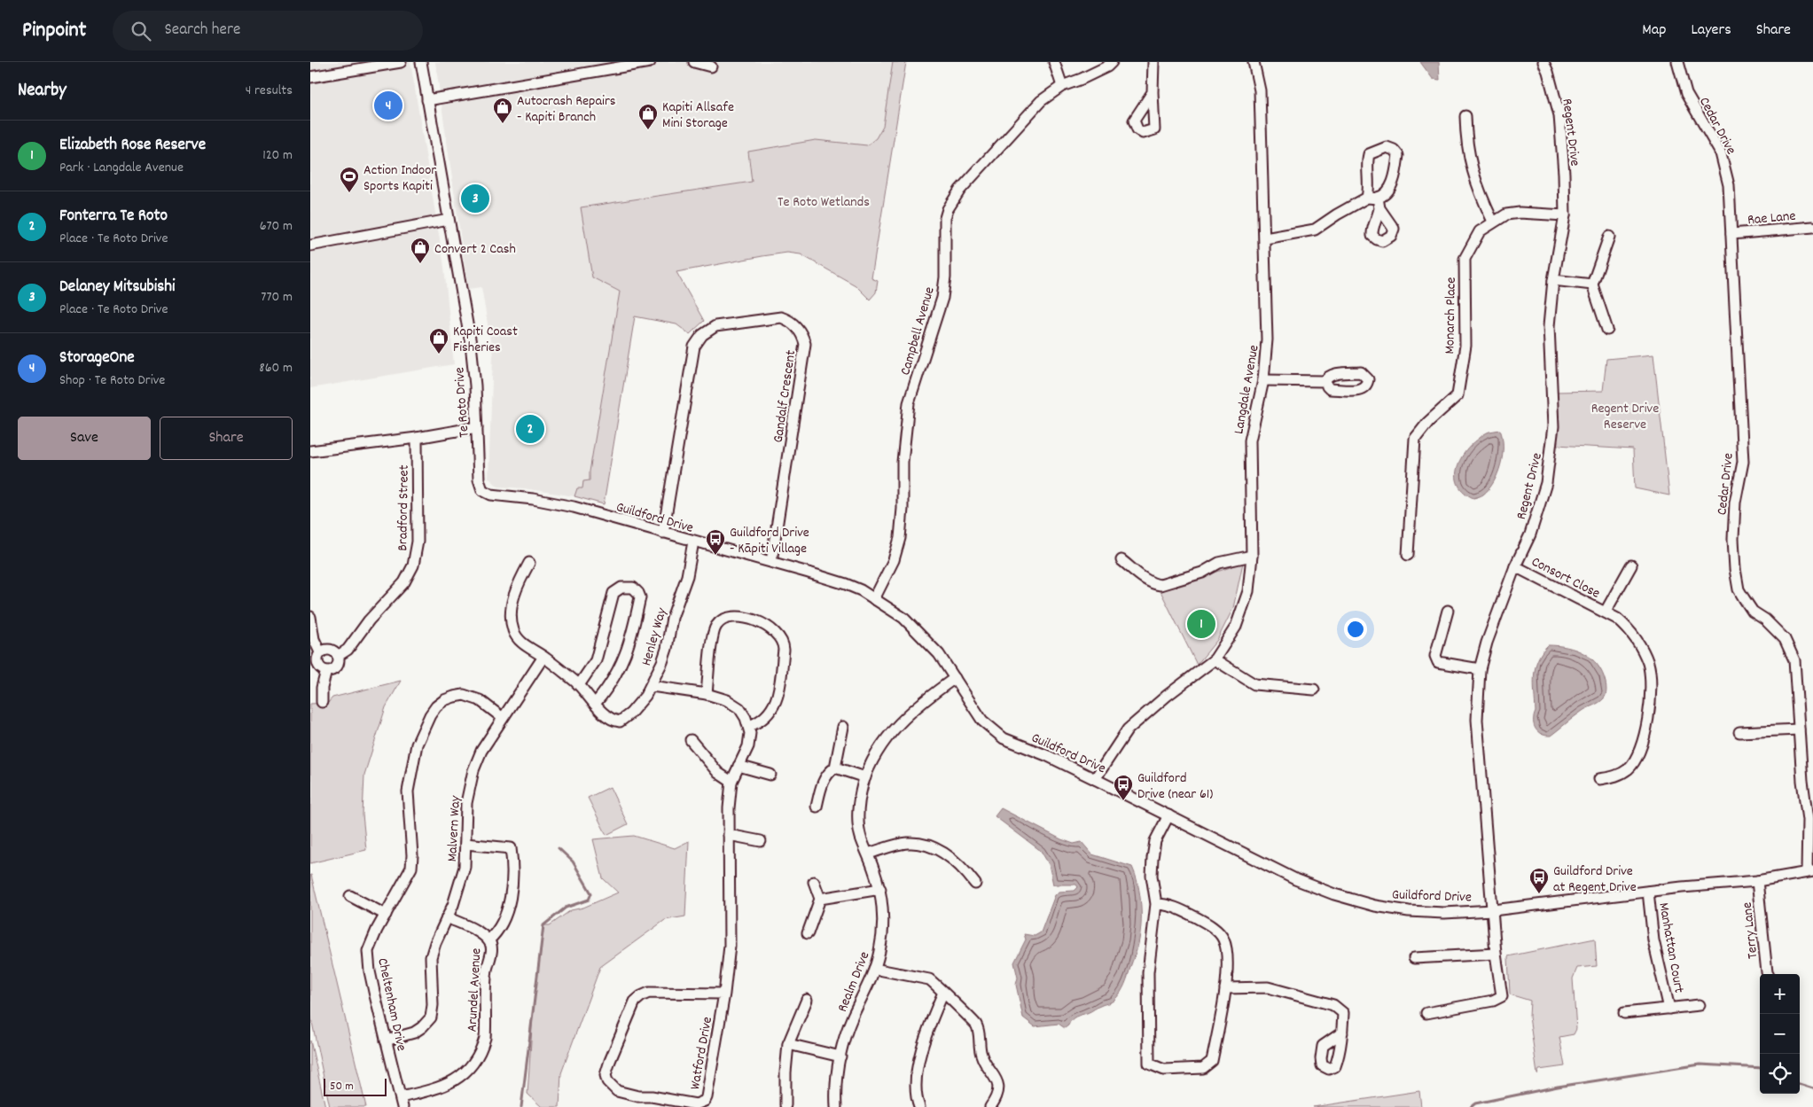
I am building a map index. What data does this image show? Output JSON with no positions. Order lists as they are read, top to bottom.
{
  "streets": {
    "street": [
      "Cedar Drive",
      "Regent Drive",
      "Rae Lane",
      "Monarch Place",
      "Campbell Avenue",
      "Langdale Avenue",
      "Gandalf Crescent",
      "Te Roto Drive",
      "Bradford Street",
      "Guildford Drive",
      "Consort Close",
      "Henley Way",
      "Malvern Way",
      "Terry Lane",
      "Manhattan Court",
      "Realm Drive",
      "Arundel Avenue",
      "Cheltenham Drive",
      "Watford Drive"
    ]
  },
  "crossings": [
    ["Cedar Drive", "Rae Lane"],
    ["Cedar Drive", "Guildford Drive"],
    ["Regent Drive", "Monarch Place"],
    ["Regent Drive", "Guildford Drive"],
    ["Regent Drive", "Consort Close"],
    ["Campbell Avenue", "Guildford Drive"],
    ["Langdale Avenue", "Guildford Drive"],
    ["Gandalf Crescent", "Guildford Drive"],
    ["Te Roto Drive", "Guildford Drive"],
    ["Guildford Drive", "Henley Way"],
    ["Guildford Drive", "Terry Lane"],
    ["Guildford Drive", "Manhattan Court"],
    ["Guildford Drive", "Realm Drive"],
    ["Malvern Way", "Arundel Avenue"],
    ["Malvern Way", "Cheltenham Drive"],
    ["Arundel Avenue", "Cheltenham Drive"]
  ],
  "parks": ["Te Roto Wetlands", "Regent Drive Reserve"],
  "places": {
    "shop": [
      "Autocrash Repairs - Kapiti Branch",
      "Kapiti Allsafe Mini Storage",
      "Convert 2 Cash",
      "Kapiti Coast Fisheries"
    ],
    "sports": ["Action Indoor Sports Kapiti"],
    "bus stop": ["Guildford Drive - Kāpiti Village", "Guildford Drive (near 61)", "Guildford Drive at Regent Drive"]
  },
  "scale_bar": "50 m",
  "page": {
    "header": "Pinpoint",
    "search": "Search here",
    "nav": ["Map", "Layers", "Share"],
    "heading": ["Nearby", "4 results"],
    "pins": [
      "4",
      "3",
      "2",
      "1"
    ],
    "list": [
      {
        "mark": "1",
        "name": "Elizabeth Rose Reserve",
        "note": "Park · Langdale Avenue",
        "value": "120 m"
      },
      {
        "mark": "2",
        "name": "Fonterra Te Roto",
        "note": "Place · Te Roto Drive",
        "value": "670 m"
      },
      {
        "mark": "3",
        "name": "Delaney Mitsubishi",
        "note": "Place · Te Roto Drive",
        "value": "770 m"
      },
      {
        "mark": "4",
        "name": "StorageOne",
        "note": "Shop · Te Roto Drive",
        "value": "860 m"
      }
    ],
    "buttons": ["Save", "Share"],
    "map_buttons": ["+", "−"],
    "scale": "50 m"
  }
}
